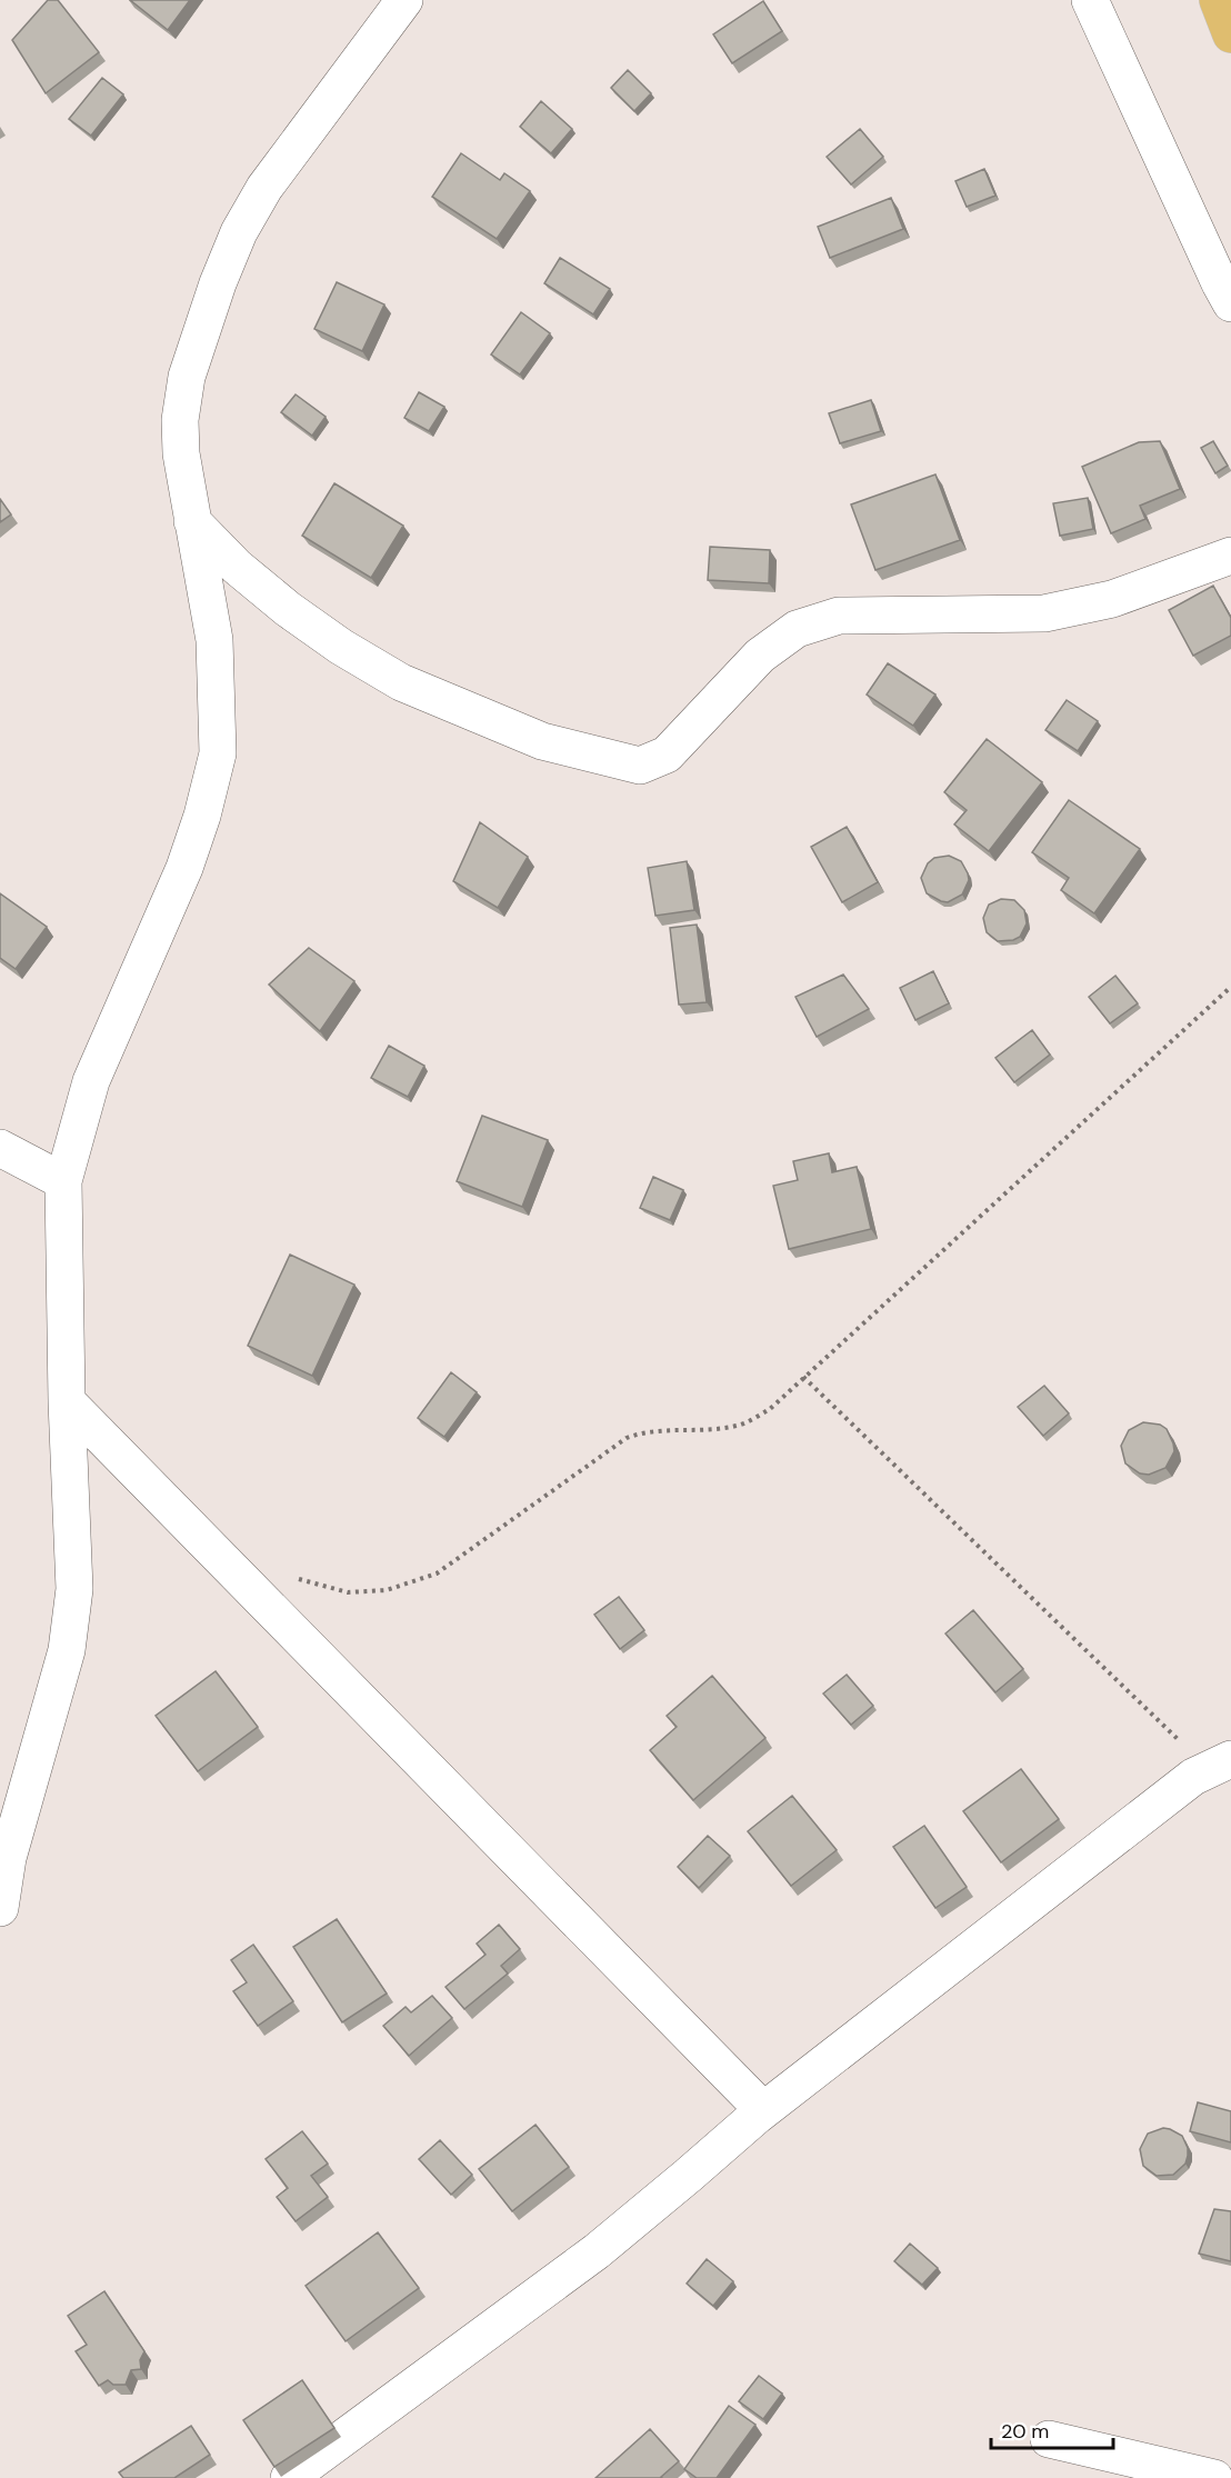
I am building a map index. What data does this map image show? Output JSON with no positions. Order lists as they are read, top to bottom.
{
  "scale_bar": "20 m"
}
